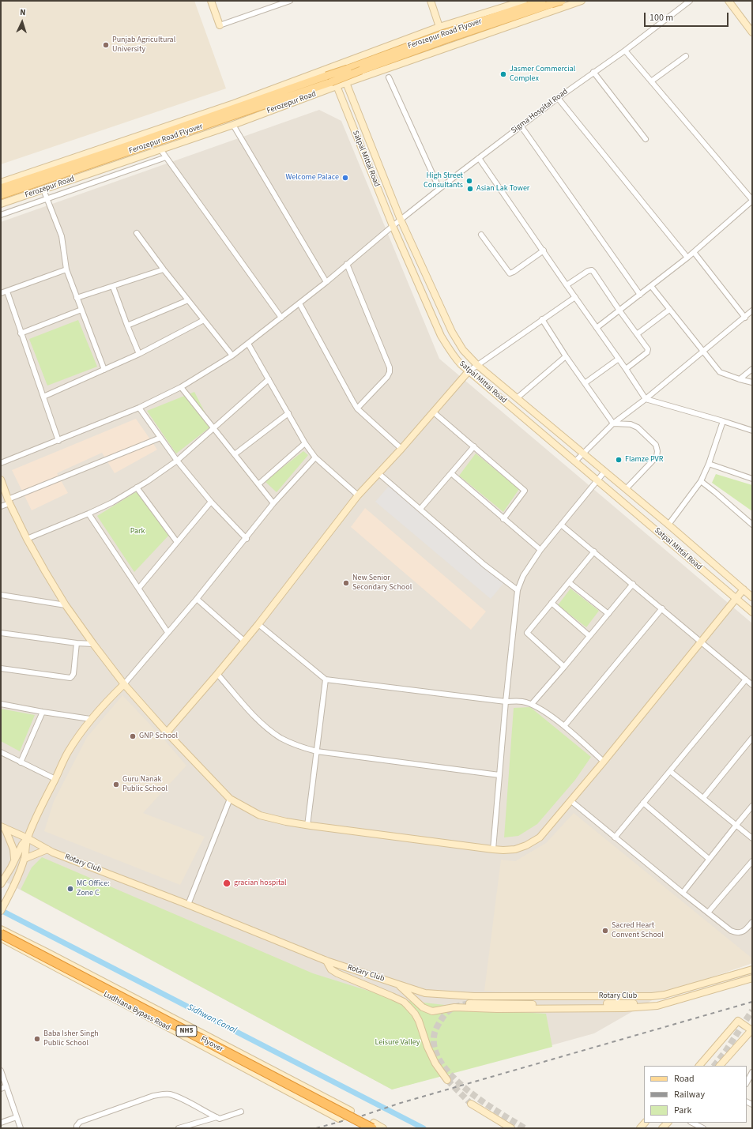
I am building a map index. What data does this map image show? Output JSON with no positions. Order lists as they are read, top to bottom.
{
  "streets": {
    "highway": ["NH5", "Flyover"],
    "main road": ["Ferozepur Road Flyover", "Ferozepur Road"],
    "street": [
      "Sigma Hospital Road",
      "Satpal Mittal Road",
      "Rotary Club",
      "Ludhiana Bypass Road"
    ]
  },
  "crossings": [
    ["Ferozepur Road Flyover", "Ferozepur Road"],
    ["Ferozepur Road Flyover", "Satpal Mittal Road"],
    ["Ferozepur Road", "Satpal Mittal Road"],
    ["Sigma Hospital Road", "Satpal Mittal Road"]
  ],
  "water": ["Sidhwan Canal"],
  "parks": ["Park", "Leisure Valley"],
  "places": [
    "Punjab Agricultural University",
    "Jasmer Commercial Complex",
    "Welcome Palace",
    "High Street Consultants",
    "Asian Lak Tower",
    "Flamze PVR",
    "New Senior Secondary School",
    "GNP School",
    "Guru Nanak Public School",
    "gracian hospital",
    "MC Office: Zone C",
    "Sacred Heart Convent School",
    "Baba Isher Singh Public School"
  ],
  "legend": ["Road", "Railway", "Park"],
  "scale_bar": "100 m",
  "north": "top"
}
